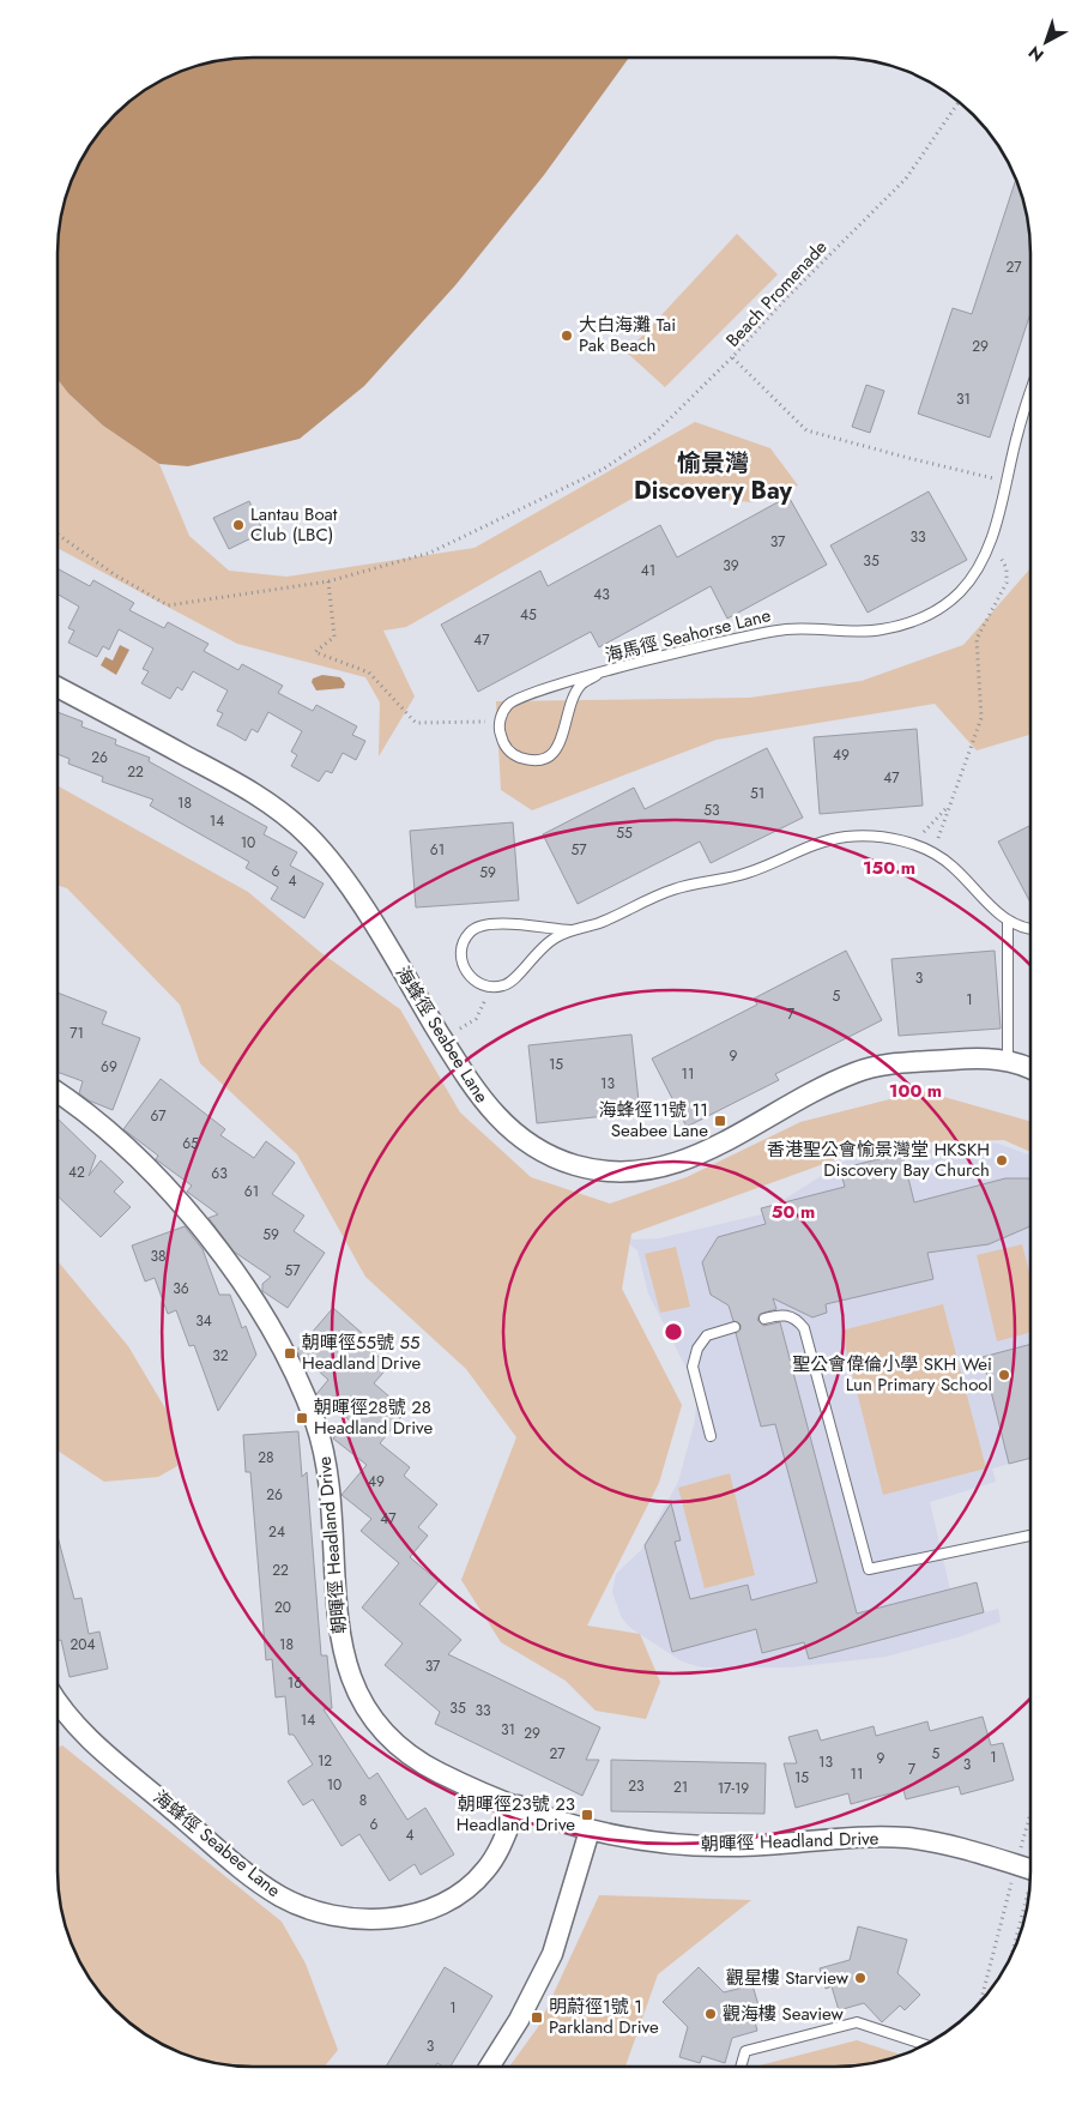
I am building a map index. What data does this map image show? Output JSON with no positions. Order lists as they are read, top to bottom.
{
  "streets": {
    "street": ["海蜂徑 Seabee Lane", "朝暉徑 Headland Drive"],
    "lane": ["海馬徑 Seahorse Lane"],
    "path": ["Beach Promenade"]
  },
  "crossings": [
    ["Beach Promenade", "海馬徑 Seahorse Lane"],
    ["海蜂徑 Seabee Lane", "朝暉徑 Headland Drive"]
  ],
  "districts": ["愉景灣 Discovery Bay"],
  "places": {
    "other": [
      "大白海灘 Tai Pak Beach",
      "Lantau Boat Club (LBC)",
      "香港聖公會愉景灣堂 HKSKH Discovery Bay Church",
      "聖公會偉倫小學 SKH Wei Lun Primary School",
      "觀星樓 Starview",
      "觀海樓 Seaview"
    ],
    "transit": [
      "海蜂徑11號 11 Seabee Lane",
      "朝暉徑55號 55 Headland Drive",
      "朝暉徑28號 28 Headland Drive",
      "朝暉徑23號 23 Headland Drive",
      "明蔚徑1號 1 Parkland Drive"
    ]
  },
  "house_numbers": [
    "27",
    "29",
    "31",
    "33",
    "37",
    "35",
    "39",
    "41",
    "43",
    "45",
    "47",
    "49",
    "26",
    "22",
    "47",
    "51",
    "18",
    "53",
    "14",
    "55",
    "10",
    "61",
    "57",
    "6",
    "59",
    "4",
    "3",
    "5",
    "1",
    "7",
    "71",
    "9",
    "15",
    "69",
    "11",
    "13",
    "67",
    "65",
    "42",
    "63",
    "61",
    "59",
    "38",
    "57",
    "36",
    "34",
    "32",
    "28",
    "49",
    "26",
    "47",
    "24",
    "22",
    "20",
    "204",
    "18",
    "37",
    "16",
    "35",
    "33",
    "14",
    "31",
    "29",
    "27",
    "5",
    "1",
    "9",
    "12",
    "13",
    "3",
    "7",
    "11",
    "15",
    "10",
    "23",
    "21",
    "17-19",
    "8",
    "6",
    "4",
    "1",
    "3"
  ],
  "north": "bottom left",
  "rings": ["150 m", "100 m", "50 m"]
}
